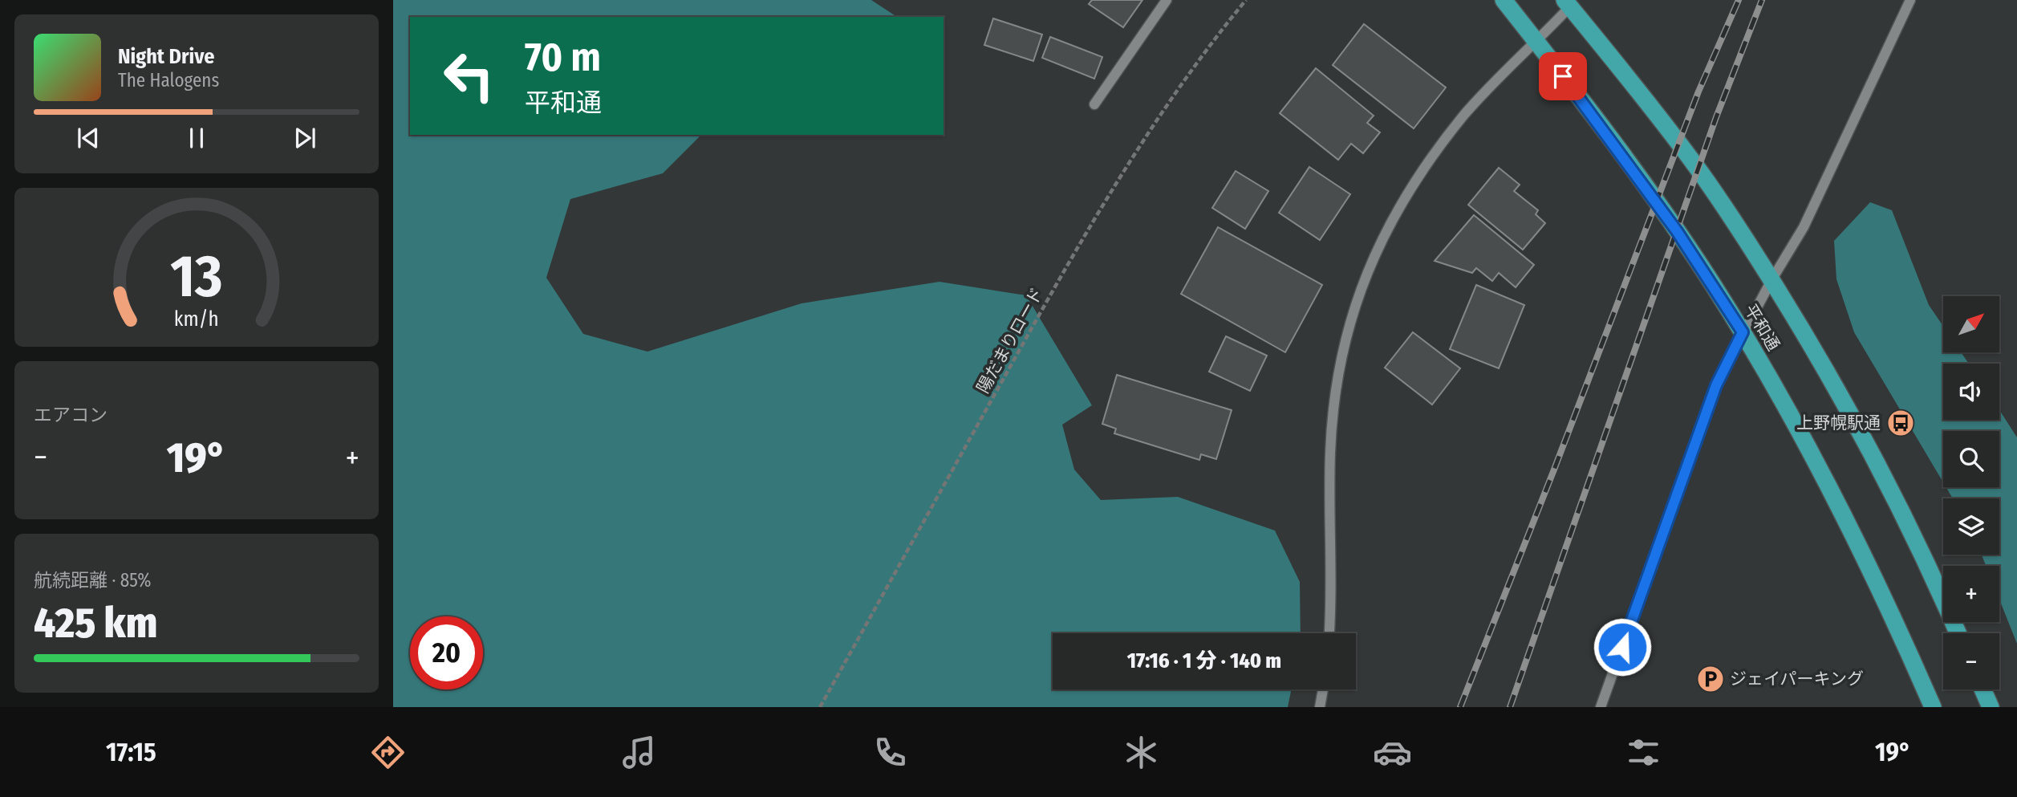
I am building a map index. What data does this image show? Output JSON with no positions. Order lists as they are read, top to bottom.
{
  "streets": {
    "highway": ["平和通"],
    "path": ["陽だまりロード"]
  },
  "places": {
    "bus stop": ["上野幌駅通"],
    "parking": ["ジェイパーキング"]
  },
  "north": "top right",
  "page": {
    "turn": ["70 m", "平和通"],
    "song": ["Night Drive", "The Halogens"],
    "map_buttons": ["+", "−"],
    "tile": [
      "エアコン",
      ["航続距離 · 85%", "425 km"]
    ],
    "heat": ["−", "19°", "+"],
    "limit": "20",
    "trip": "17:16 · 1 分 · 140 m",
    "tabs": ["17:15", "19°"],
    "gauge": ["13", "km/h"]
  }
}
